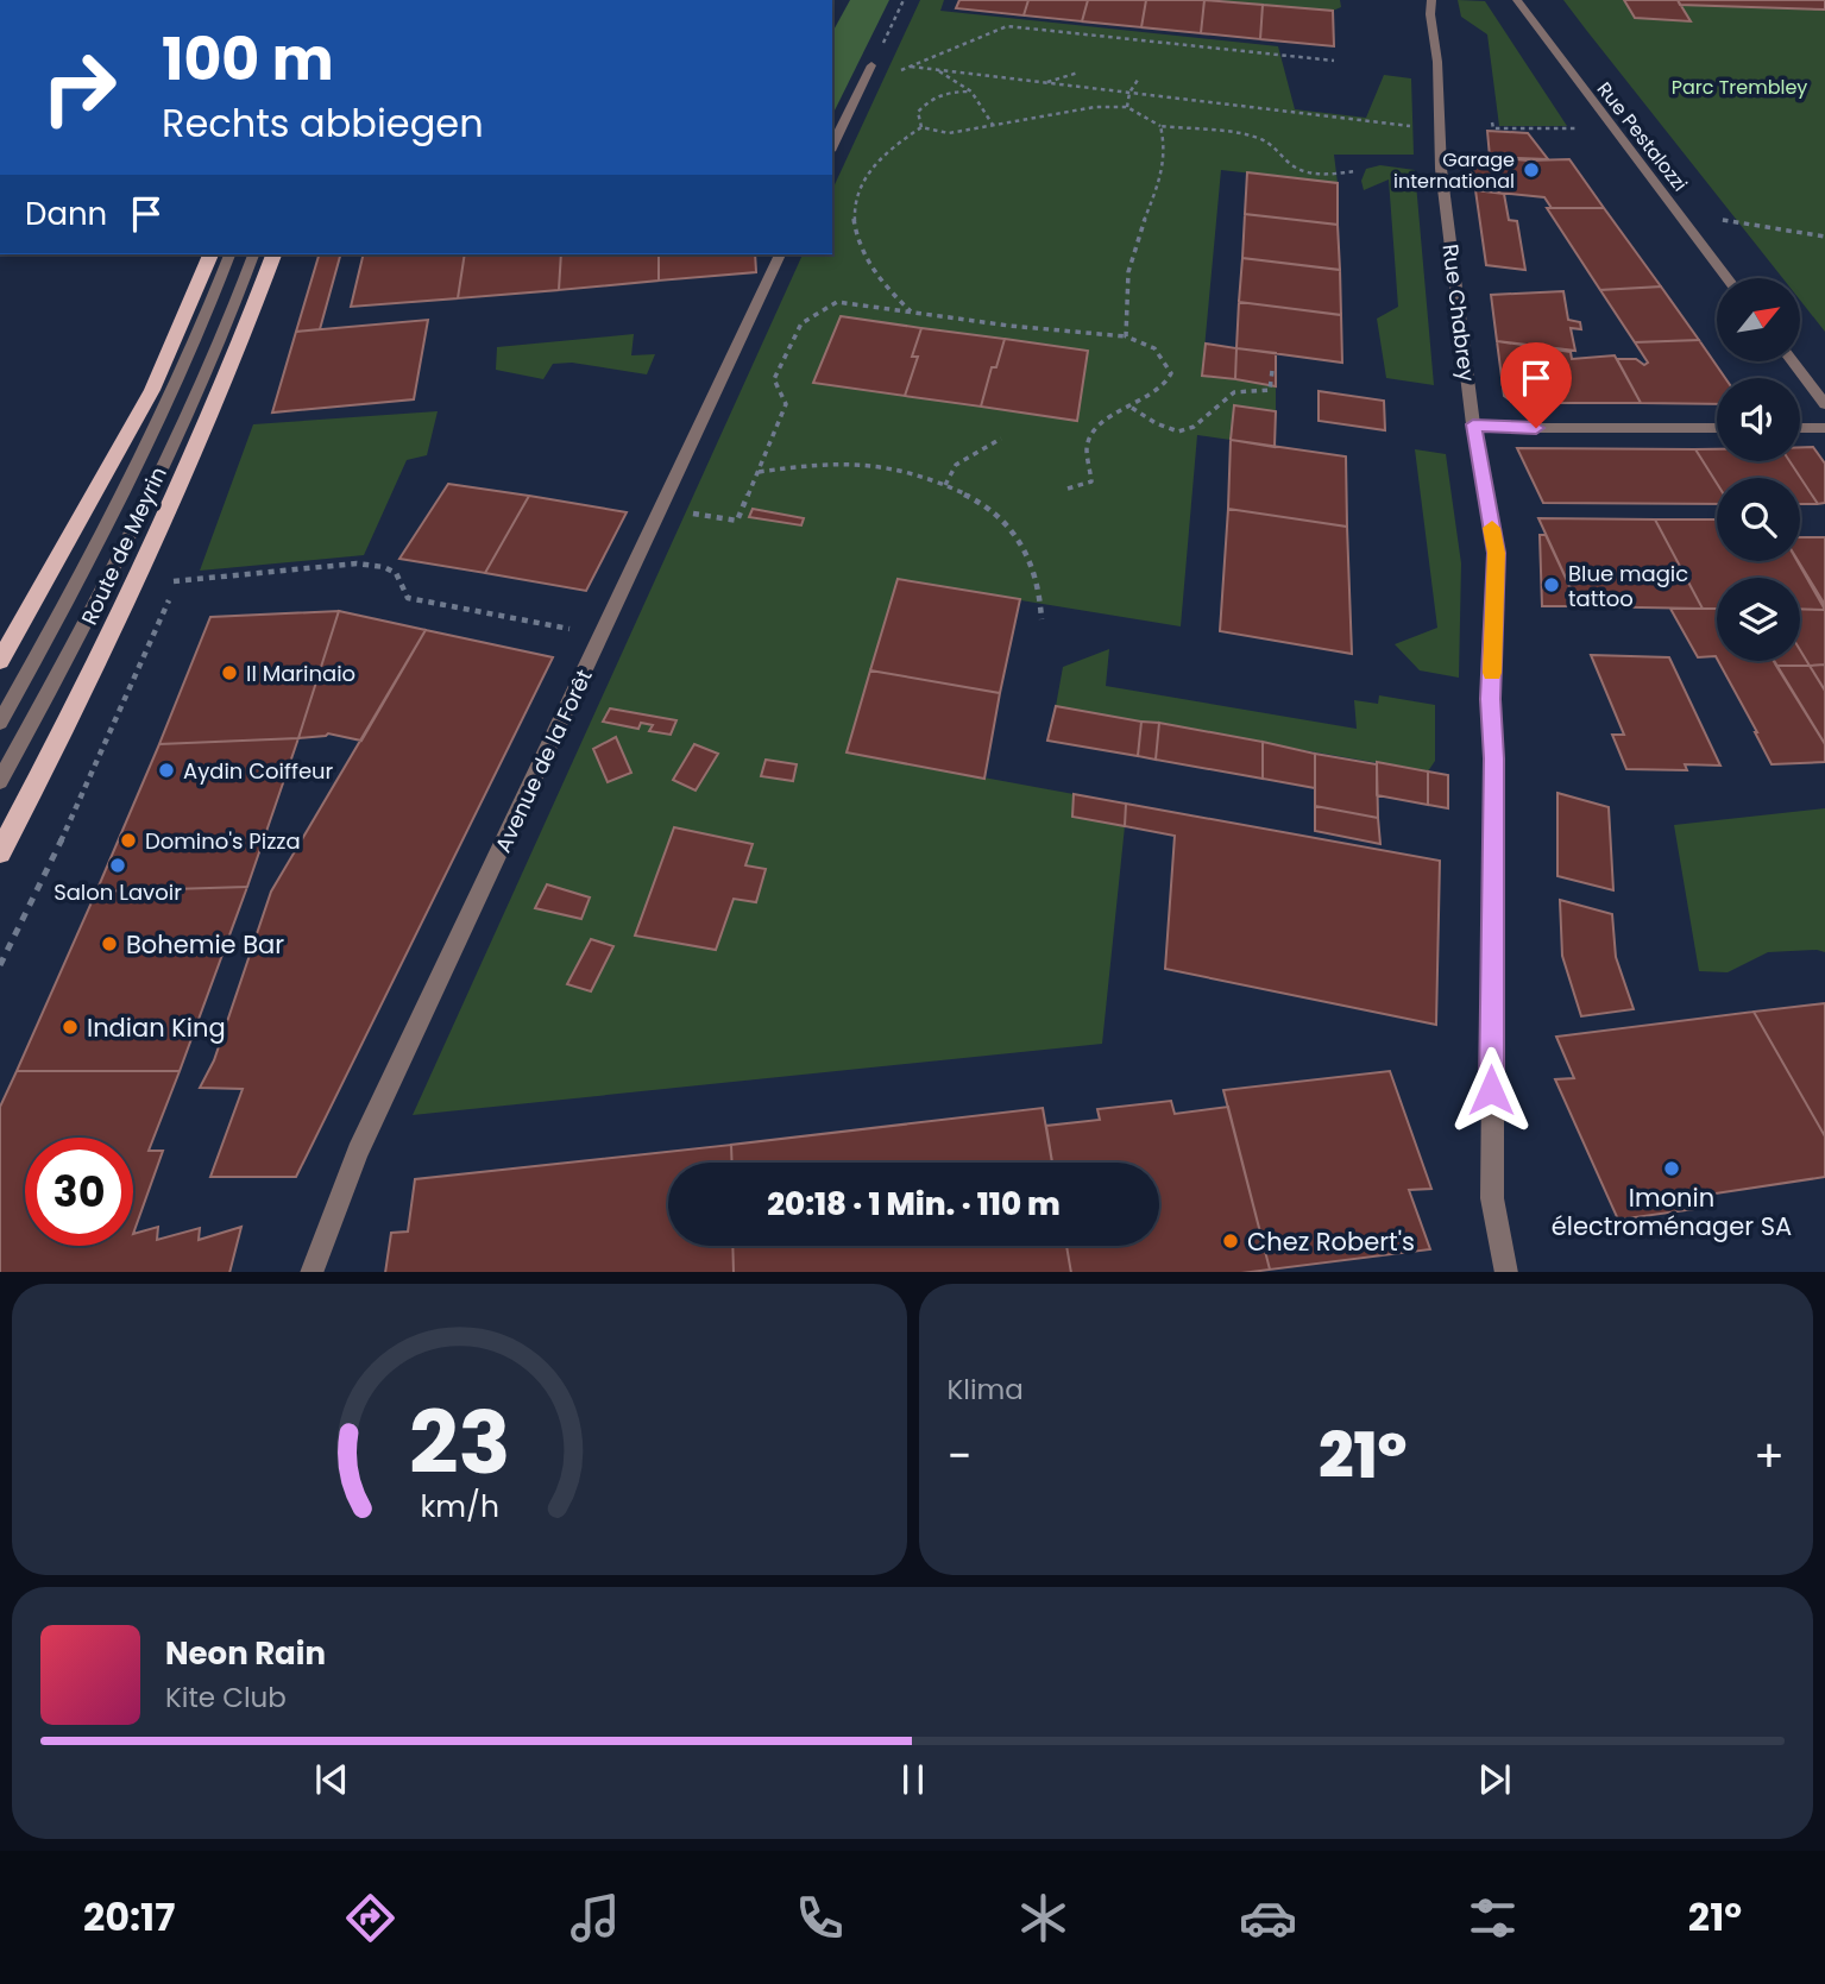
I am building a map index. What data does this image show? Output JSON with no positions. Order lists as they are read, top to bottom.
{
  "streets": {
    "main road": ["Route de Meyrin"],
    "street": ["Rue Pestalozzi", "Rue Chabrey", "Avenue de la Forêt"]
  },
  "parks": ["Parc Trembley"],
  "places": [
    "Garage international",
    "Blue magic tattoo",
    "Il Marinaio",
    "Aydin Coiffeur",
    "Domino's Pizza",
    "Salon Lavoir",
    "Bohemie Bar",
    "Indian King",
    "Imonin électroménager SA",
    "Chez Robert's"
  ],
  "north": "top right",
  "page": {
    "turn": ["100 m", "Rechts abbiegen"],
    "then": "Dann",
    "limit": "30",
    "trip": "20:18 · 1 Min. · 110 m",
    "tile": "Klima",
    "heat": ["−", "21°", "+"],
    "song": ["Neon Rain", "Kite Club"],
    "tabs": ["20:17", "21°"],
    "gauge": ["23", "km/h"]
  }
}
